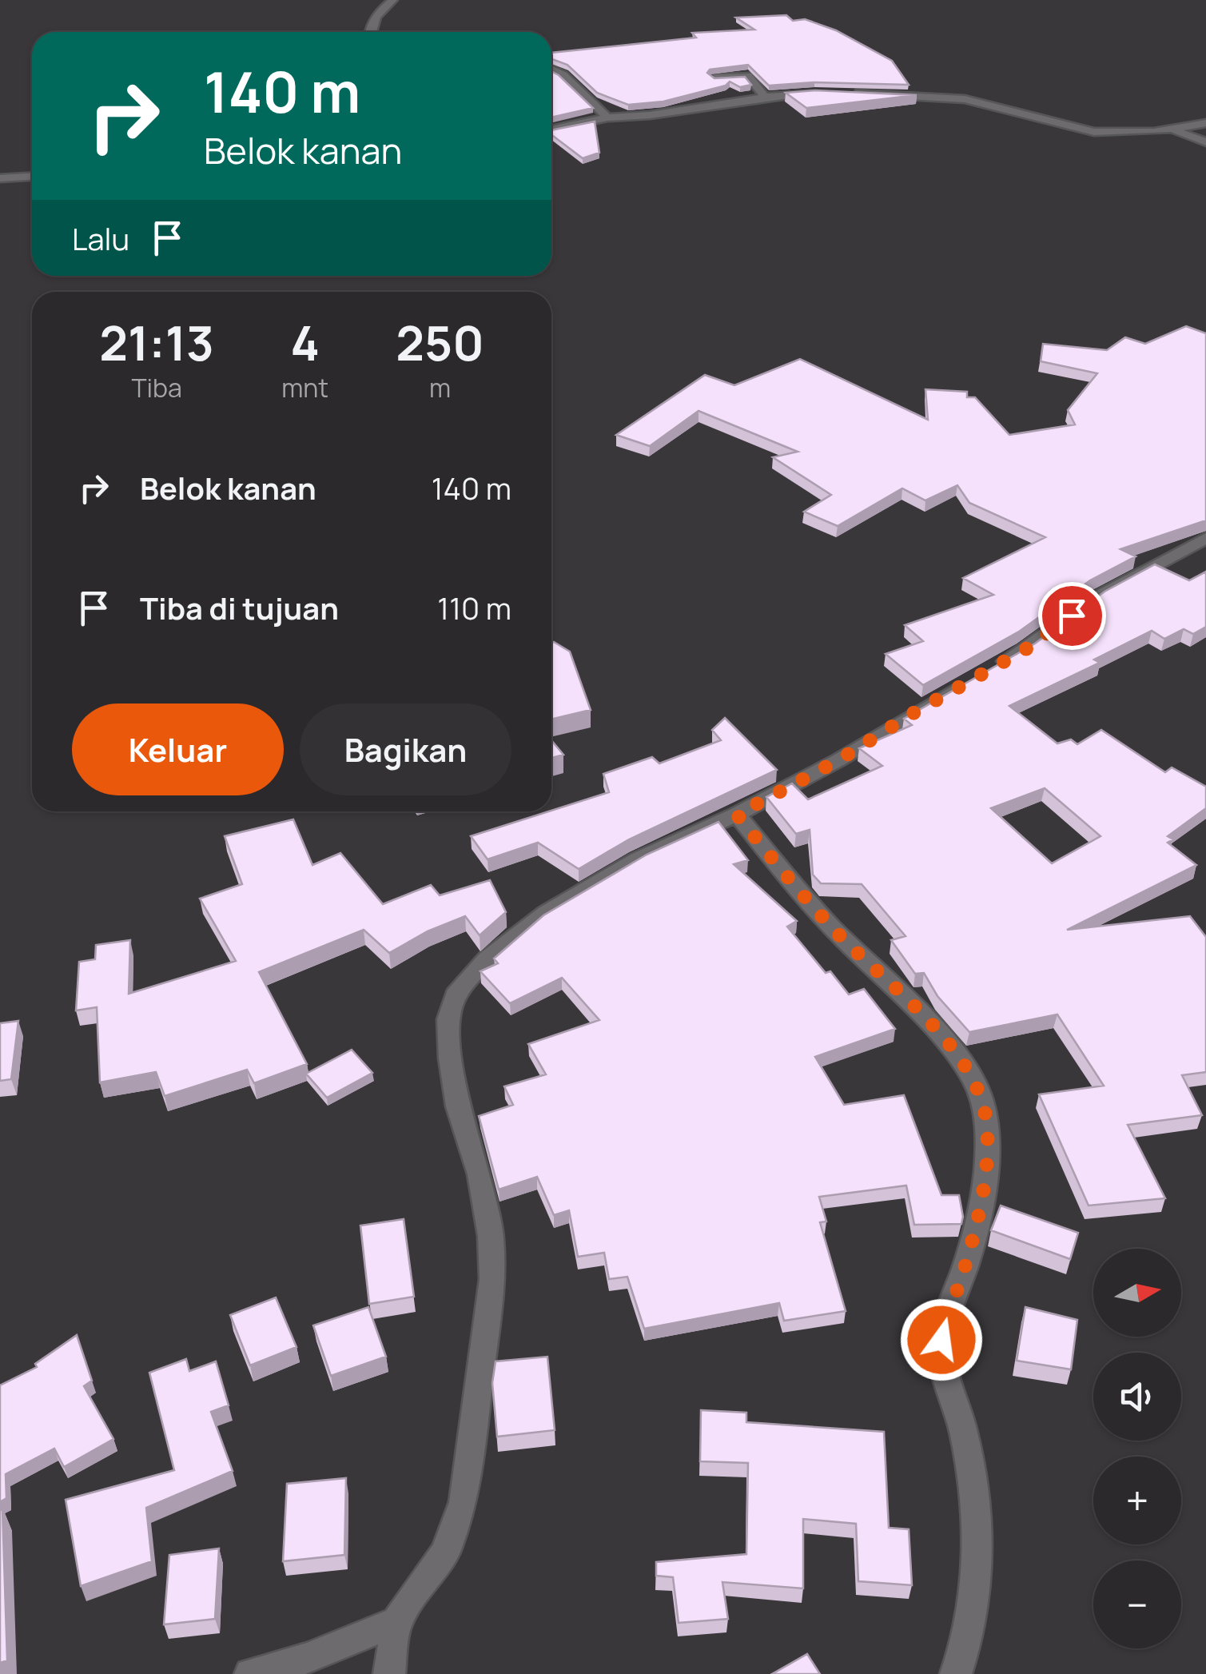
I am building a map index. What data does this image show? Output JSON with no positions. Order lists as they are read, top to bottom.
{
  "north": "right",
  "page": {
    "turn": ["140 m", "Belok kanan"],
    "then": "Lalu",
    "eta": [
      "21:13",
      "Tiba",
      "4",
      "mnt",
      "250",
      "m"
    ],
    "list": [
      {
        "name": "Belok kanan",
        "value": "140 m"
      },
      {
        "name": "Tiba di tujuan",
        "value": "110 m"
      }
    ],
    "buttons": ["Keluar", "Bagikan"],
    "map_buttons": ["+", "−"]
  }
}
